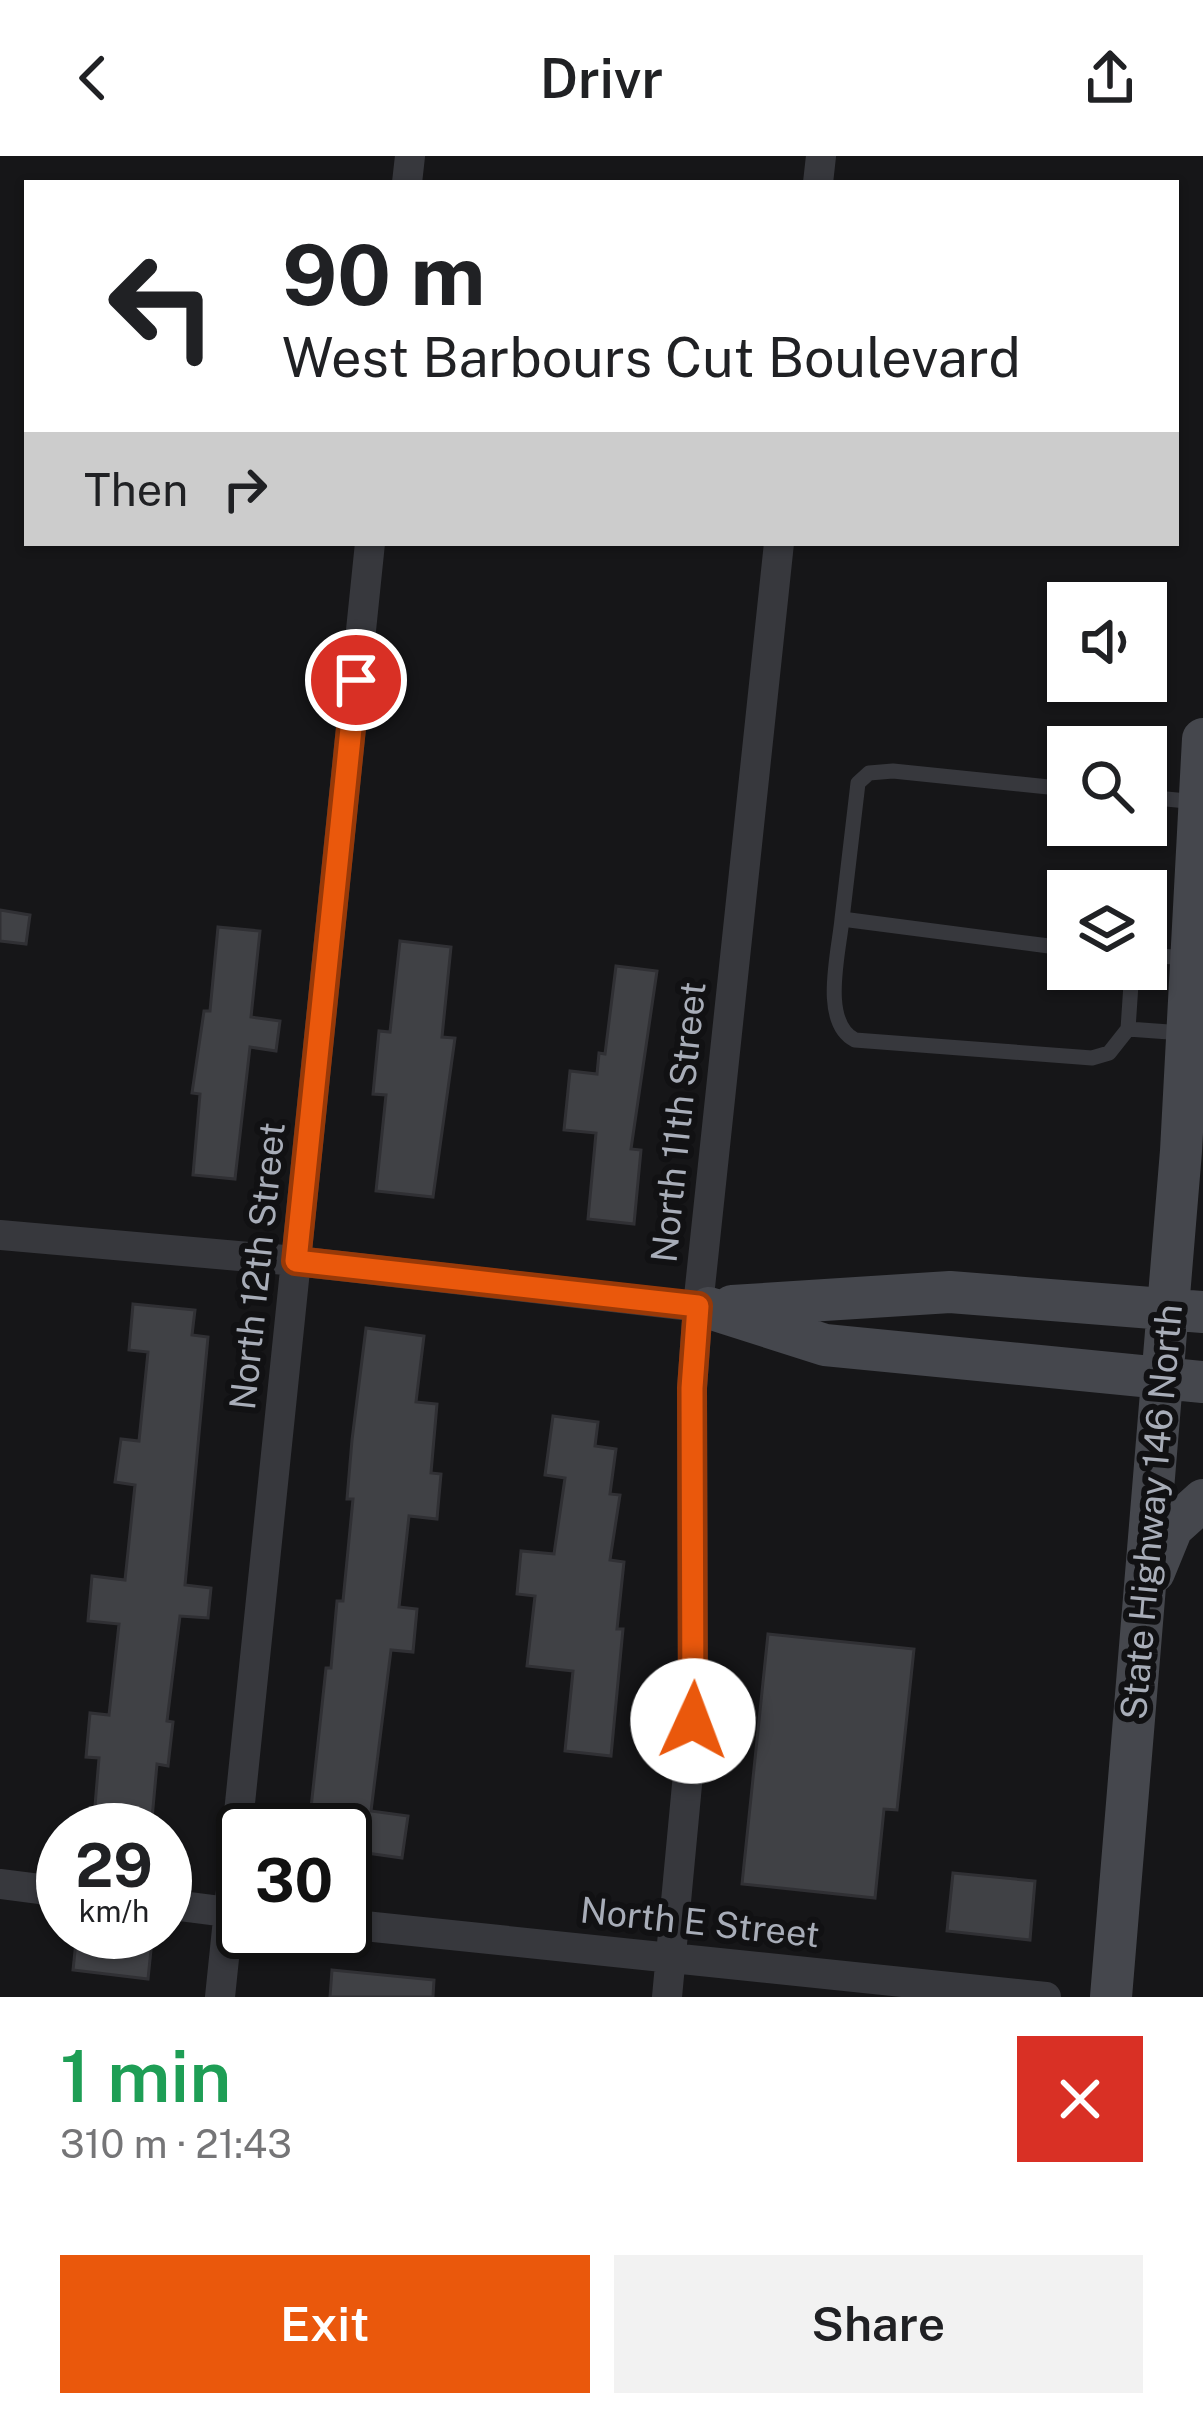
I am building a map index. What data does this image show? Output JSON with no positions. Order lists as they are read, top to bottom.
{
  "streets": {
    "main road": ["State Highway 146 North"],
    "street": ["North 11th Street", "North 12th Street", "North E Street"]
  },
  "crossings": [
    ["North 11th Street", "North E Street"]
  ],
  "page": {
    "header": "Drivr",
    "turn": ["90 m", "West Barbours Cut Boulevard"],
    "then": "Then",
    "speed": "29 km/h",
    "limit": "30",
    "heading": ["1 min", "310 m · 21:43"],
    "buttons": ["Exit", "Share"]
  }
}
